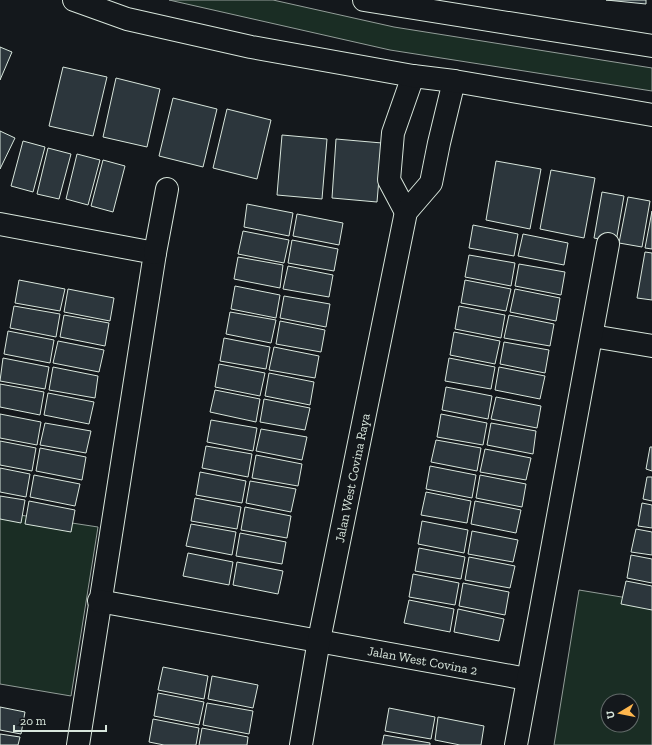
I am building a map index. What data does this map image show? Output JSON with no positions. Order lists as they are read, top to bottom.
{
  "streets": {
    "street": ["Jalan West Covina Raya", "Jalan West Covina 2"]
  },
  "crossings": [
    ["Jalan West Covina Raya", "Jalan West Covina 2"]
  ],
  "scale_bar": "20 m",
  "north": "left"
}
